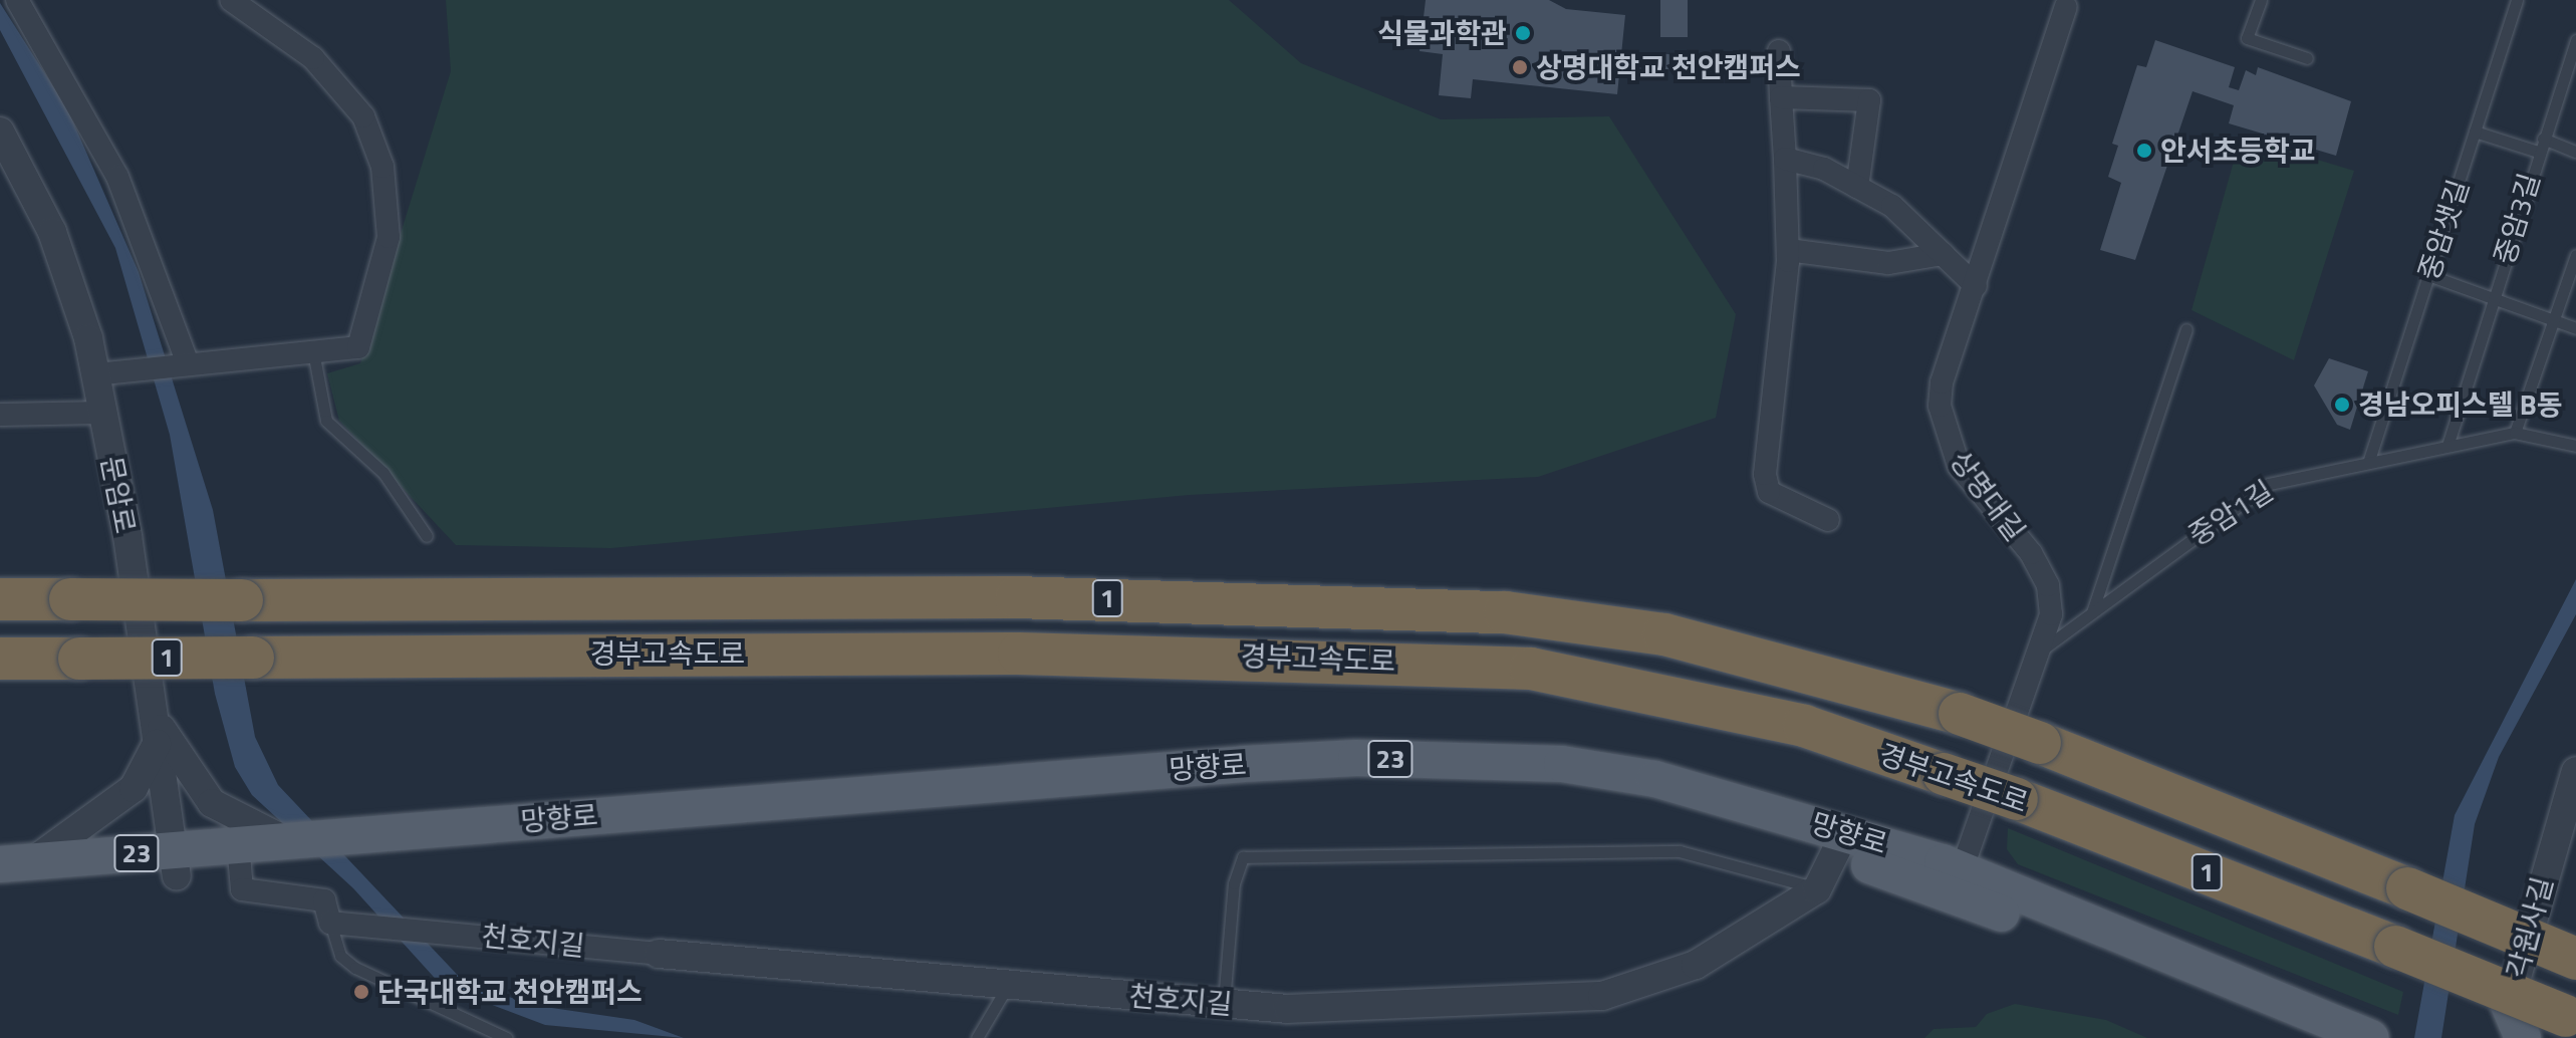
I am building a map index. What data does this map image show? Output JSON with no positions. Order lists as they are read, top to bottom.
{
  "streets": {
    "highway": ["1", "경부고속도로"],
    "main road": ["23", "망향로"],
    "street": [
      "문암로",
      "상명대길",
      "각원사길",
      "천호지길"
    ],
    "lane": ["중암3길", "중암샛길", "중암1길"]
  },
  "crossings": [
    ["중암3길", "중암샛길"],
    ["중암샛길", "중암1길"],
    ["문암로", "망향로"],
    ["상명대길", "중암1길"],
    ["상명대길", "망향로"],
    ["망향로", "천호지길"]
  ],
  "places": [
    "식물과학관",
    "상명대학교 천안캠퍼스",
    "안서초등학교",
    "경남오피스텔 B동",
    "단국대학교 천안캠퍼스"
  ]
}
